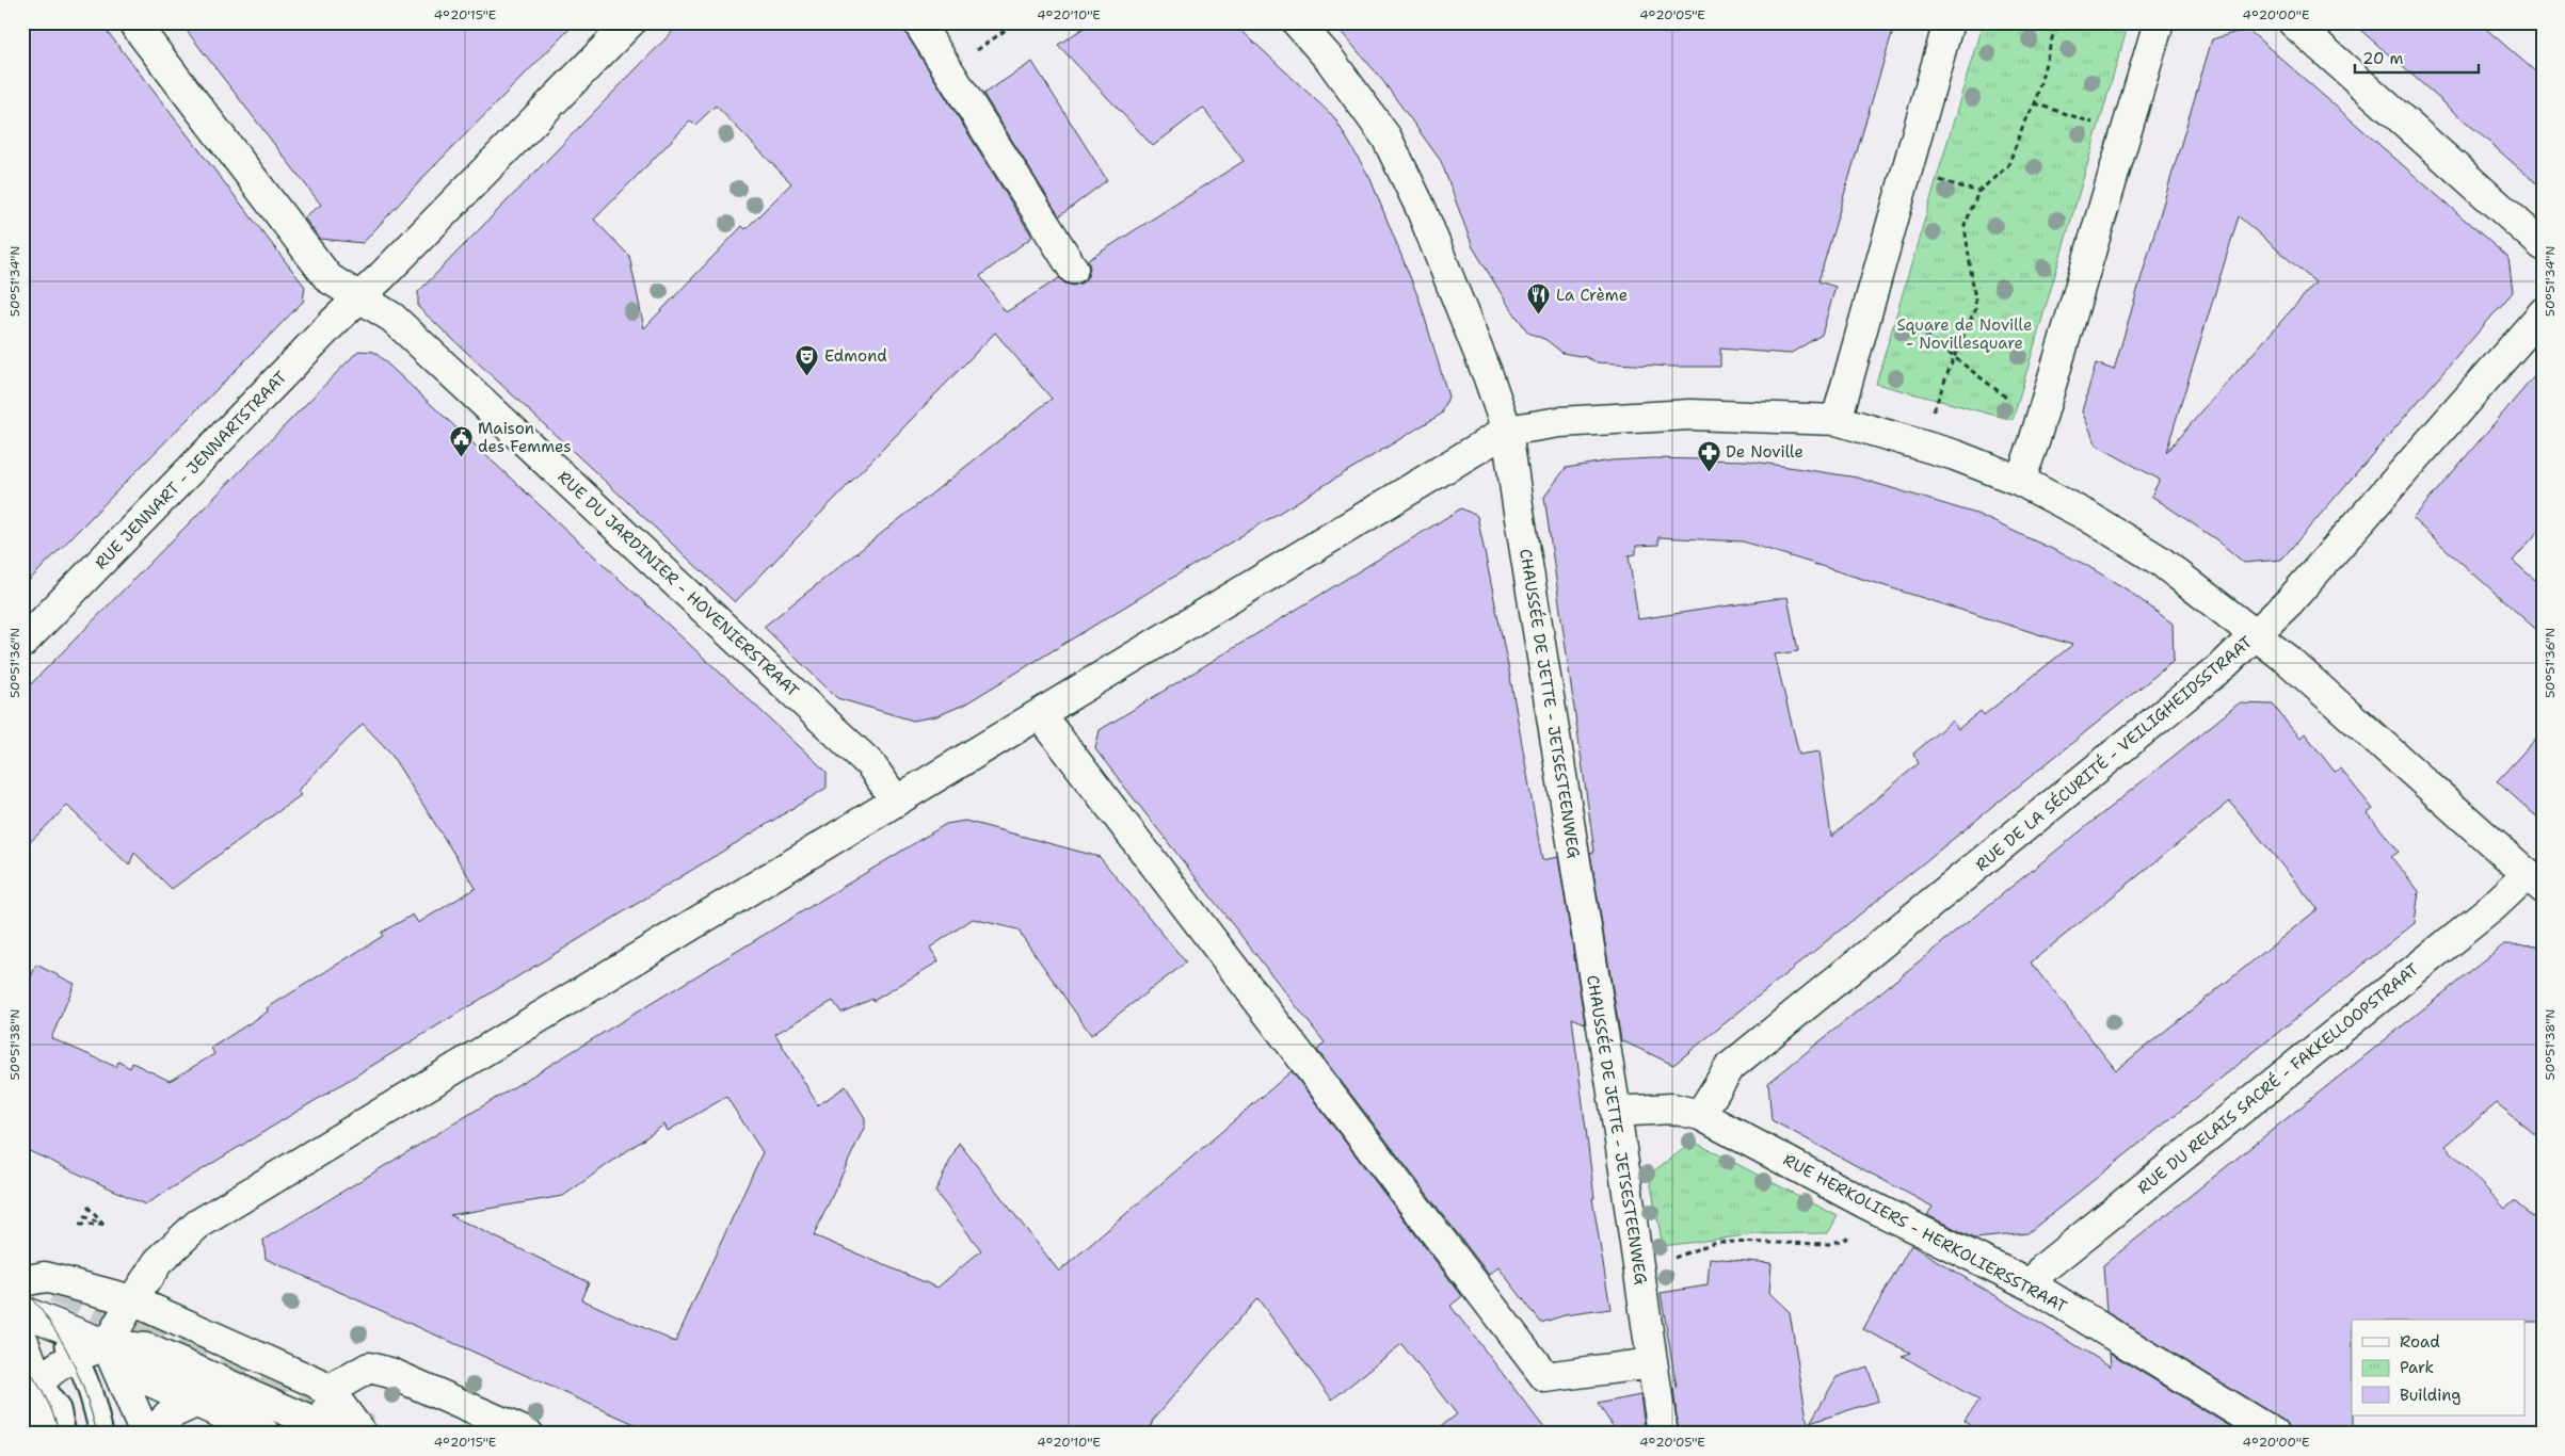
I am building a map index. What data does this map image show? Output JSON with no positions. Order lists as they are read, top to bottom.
{
  "streets": {
    "street": [
      "RUE JENNART - JENNARTSTRAAT",
      "RUE DU JARDINIER - HOVENIERSTRAAT",
      "CHAUSSÉE DE JETTE - JETSESTEENWEG",
      "RUE DE LA SÉCURITÉ - VEILIGHEIDSSTRAAT",
      "RUE DU RELAIS SACRÉ - FAKKELLOOPSTRAAT",
      "RUE HERKOLIERS - HERKOLIERSSTRAAT"
    ]
  },
  "crossings": [
    ["RUE JENNART - JENNARTSTRAAT", "RUE DU JARDINIER - HOVENIERSTRAAT"],
    ["CHAUSSÉE DE JETTE - JETSESTEENWEG", "RUE HERKOLIERS - HERKOLIERSSTRAAT"],
    ["RUE DE LA SÉCURITÉ - VEILIGHEIDSSTRAAT", "RUE HERKOLIERS - HERKOLIERSSTRAAT"],
    ["RUE DU RELAIS SACRÉ - FAKKELLOOPSTRAAT", "RUE HERKOLIERS - HERKOLIERSSTRAAT"]
  ],
  "parks": ["Square de Noville - Novillesquare"],
  "places": {
    "restaurant": ["La Crème"],
    "theatre": ["Edmond"],
    "public building": ["Maison des Femmes"],
    "pharmacy": ["De Noville"]
  },
  "legend": ["Road", "Park", "Building"],
  "scale_bar": "20 m",
  "coordinates": [
    "4°20'15\"E",
    "4°20'10\"E",
    "4°20'05\"E",
    "4°20'00\"E",
    "50°51'34\"N",
    "50°51'36\"N",
    "50°51'38\"N"
  ]
}
